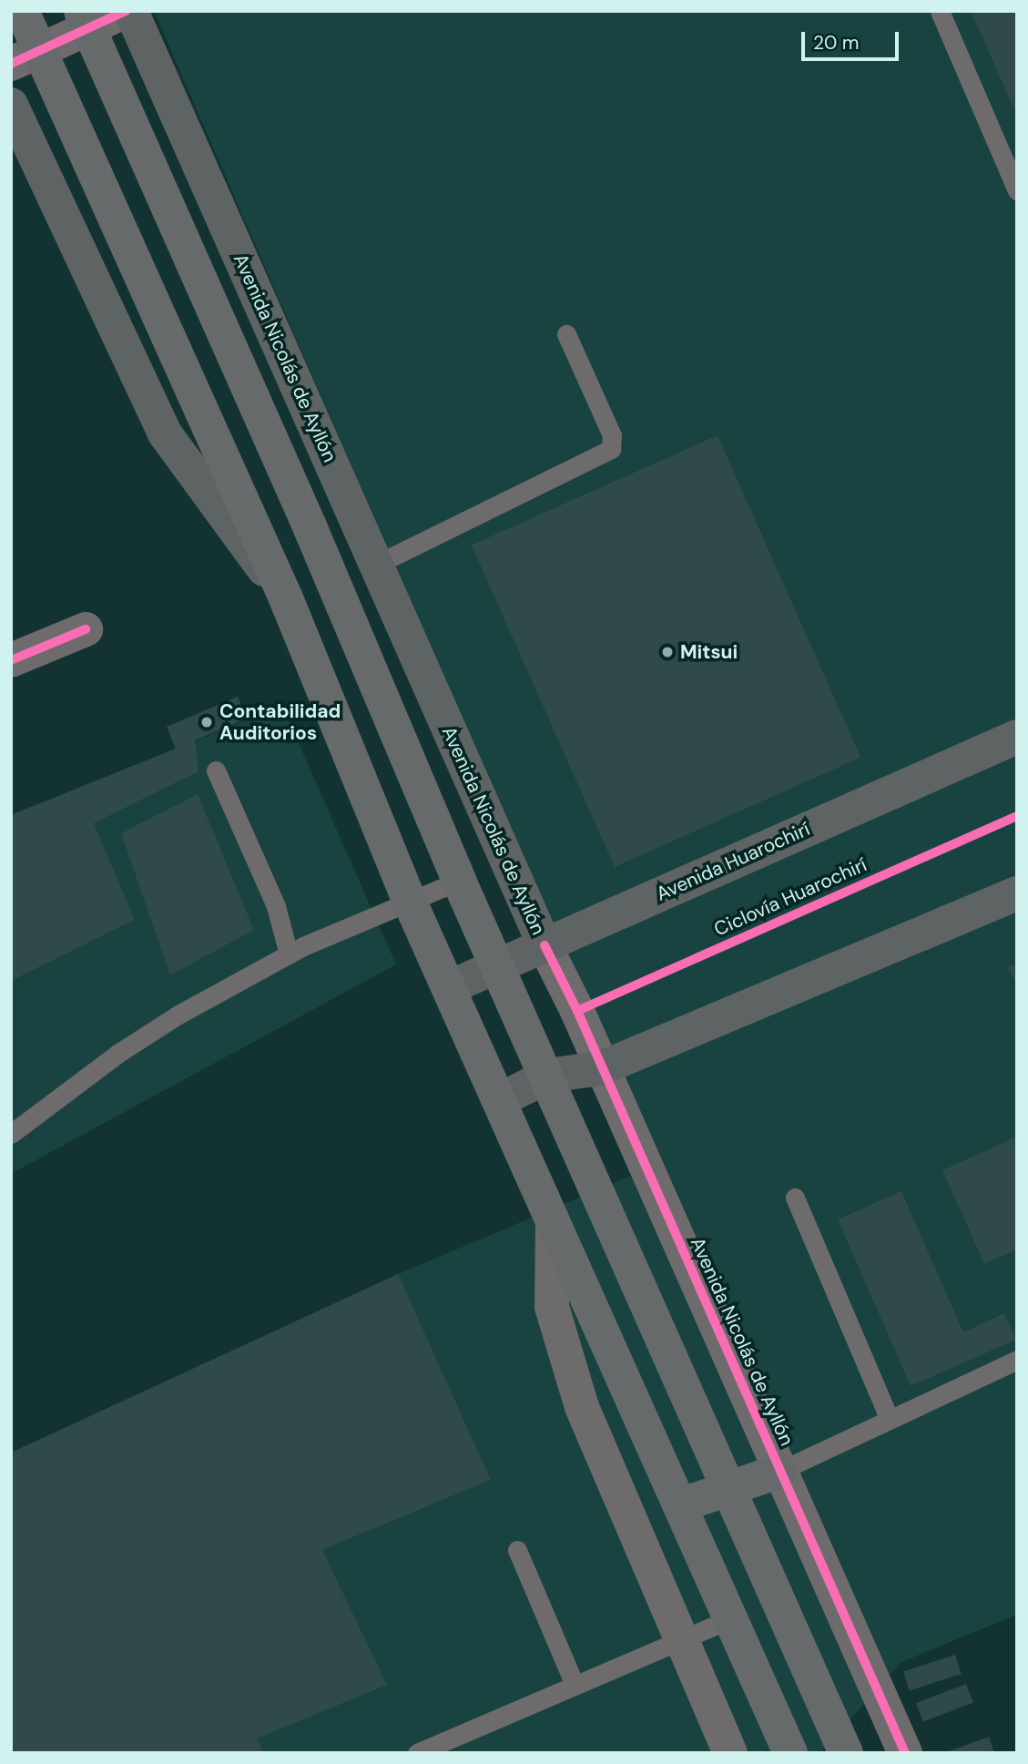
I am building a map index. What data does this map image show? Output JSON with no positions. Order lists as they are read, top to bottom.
{
  "streets": {
    "main road": ["Avenida Nicolás de Ayllón", "Avenida Huarochirí"],
    "cycle path": ["Ciclovía Huarochirí"]
  },
  "crossings": [
    ["Avenida Nicolás de Ayllón", "Avenida Huarochirí"]
  ],
  "places": ["Mitsui", "Contabilidad Auditorios"],
  "scale_bar": "20 m"
}
